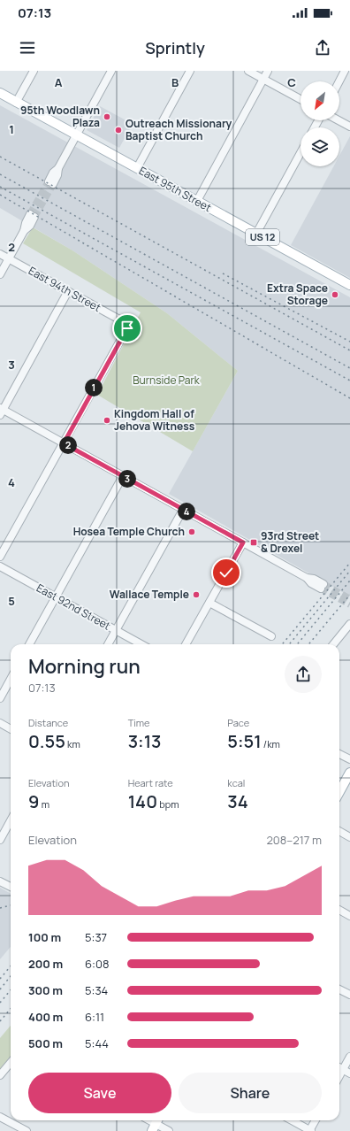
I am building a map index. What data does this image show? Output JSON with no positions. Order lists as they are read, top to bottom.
{
  "streets": {
    "main road": ["East 95th Street", "US 12"],
    "street": ["East 94th Street", "East 92nd Street"]
  },
  "parks": ["Burnside Park"],
  "places": {
    "other": [
      "95th Woodlawn Plaza",
      "Outreach Missionary Baptist Church",
      "Extra Space Storage",
      "Kingdom Hall of Jehova Witness",
      "Hosea Temple Church",
      "Wallace Temple"
    ],
    "transit": ["93rd Street & Drexel"]
  },
  "north": "bottom left",
  "page": {
    "status": "07:13",
    "header": "Sprintly",
    "pins": [
      "1",
      "2",
      "3",
      "4"
    ],
    "heading": ["Morning run", "07:13"],
    "stats": [
      ["Distance", "0.55 km"],
      ["Time", "3:13"],
      ["Pace", "5:51 /km"],
      ["Elevation", "9 m"],
      ["Heart rate", "140 bpm"],
      ["kcal", "34"]
    ],
    "chart": ["Elevation", "208–217 m"],
    "list": [
      {
        "name": "100 m",
        "note": "5:37"
      },
      {
        "name": "200 m",
        "note": "6:08"
      },
      {
        "name": "300 m",
        "note": "5:34"
      },
      {
        "name": "400 m",
        "note": "6:11"
      },
      {
        "name": "500 m",
        "note": "5:44"
      }
    ],
    "buttons": ["Save", "Share"]
  },
  "grid": {
    "columns": ["A", "B", "C"],
    "rows": [
      "1",
      "2",
      "3",
      "4",
      "5"
    ]
  }
}
